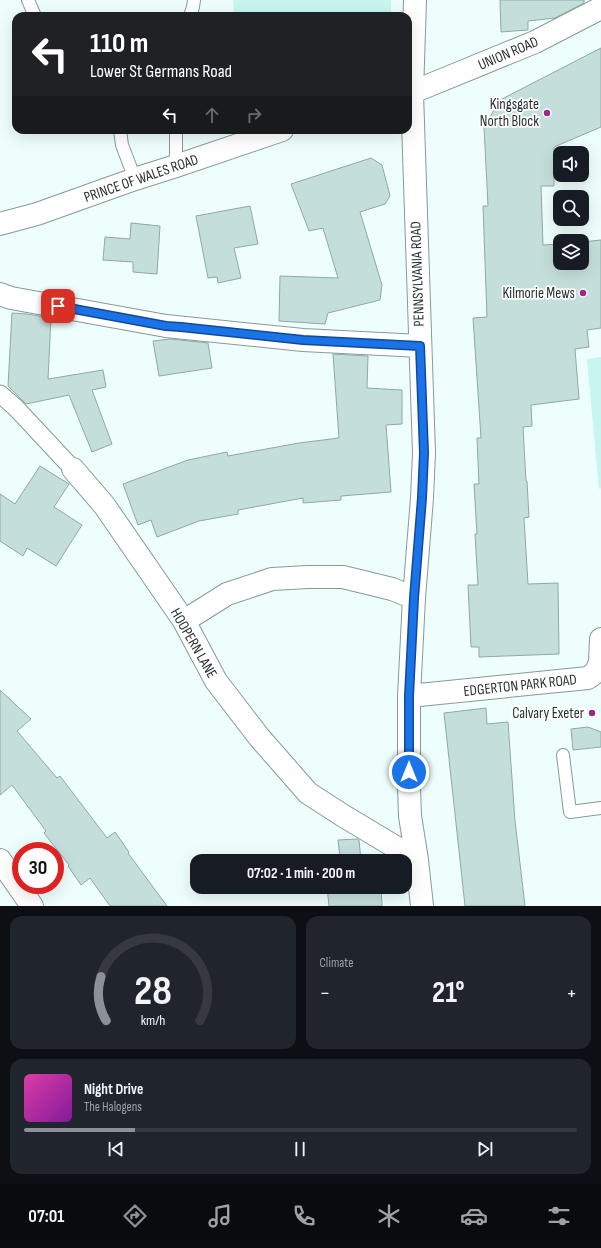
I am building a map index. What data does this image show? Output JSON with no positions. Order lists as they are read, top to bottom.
{
  "streets": {
    "street": [
      "UNION ROAD",
      "PRINCE OF WALES ROAD",
      "PENNSYLVANIA ROAD",
      "HOOPERN LANE",
      "EDGERTON PARK ROAD"
    ]
  },
  "crossings": [
    ["PENNSYLVANIA ROAD", "HOOPERN LANE"],
    ["PENNSYLVANIA ROAD", "EDGERTON PARK ROAD"]
  ],
  "places": ["Kingsgate North Block", "Kilmorie Mews", "Calvary Exeter"],
  "page": {
    "turn": ["110 m", "Lower St Germans Road"],
    "limit": "30",
    "trip": "07:02 · 1 min · 200 m",
    "tile": "Climate",
    "heat": ["−", "21°", "+"],
    "song": ["Night Drive", "The Halogens"],
    "tabs": "07:01",
    "gauge": ["28", "km/h"]
  }
}
